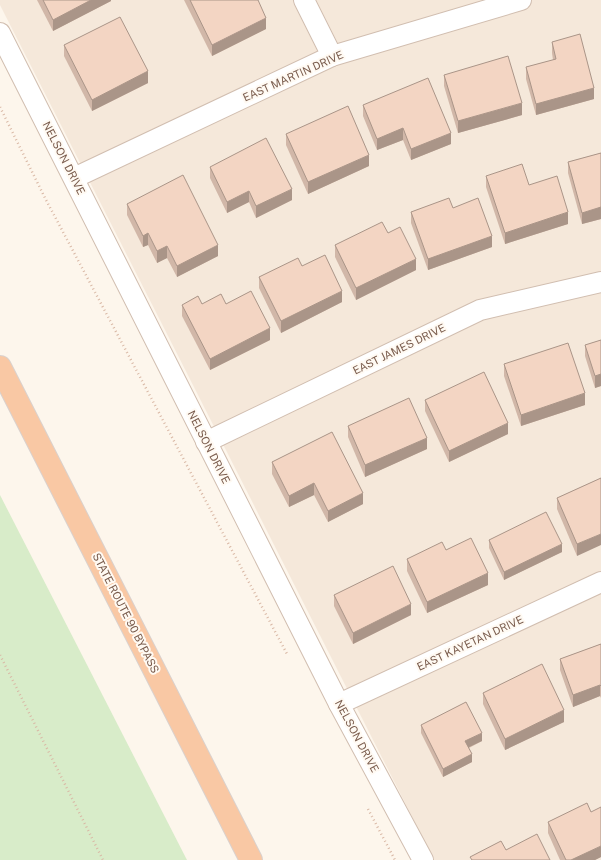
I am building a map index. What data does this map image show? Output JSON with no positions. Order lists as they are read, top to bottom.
{
  "streets": {
    "highway": ["STATE ROUTE 90 BYPASS"],
    "street": [
      "EAST MARTIN DRIVE",
      "NELSON DRIVE",
      "EAST JAMES DRIVE",
      "EAST KAYETAN DRIVE"
    ]
  },
  "crossings": [
    ["EAST MARTIN DRIVE", "NELSON DRIVE"],
    ["NELSON DRIVE", "EAST JAMES DRIVE"],
    ["NELSON DRIVE", "EAST KAYETAN DRIVE"]
  ]
}
